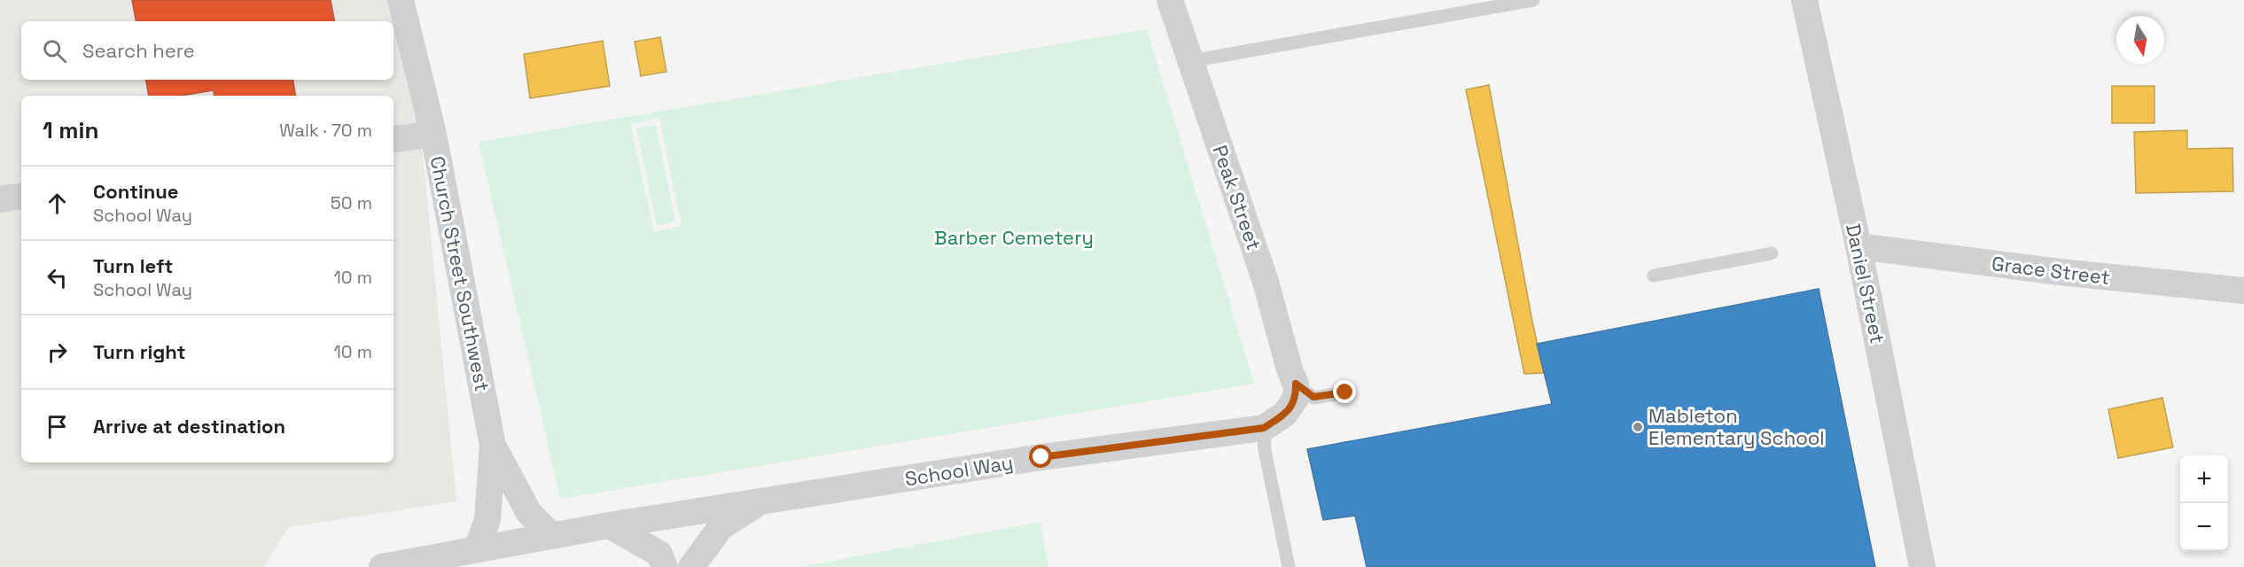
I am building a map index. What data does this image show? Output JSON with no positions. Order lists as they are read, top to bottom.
{
  "streets": {
    "street": [
      "Peak Street",
      "Grace Street",
      "Church Street Southwest",
      "Daniel Street",
      "School Way"
    ]
  },
  "crossings": [
    ["Peak Street", "School Way"],
    ["Grace Street", "Daniel Street"]
  ],
  "parks": ["Barber Cemetery"],
  "places": ["Mableton Elementary School"],
  "north": "bottom",
  "page": {
    "search": "Search here",
    "heading": ["1 min", "Walk · 70 m"],
    "list": [
      ["Continue", "School Way", "50 m"],
      ["Turn left", "School Way", "10 m"],
      ["Turn right", "10 m"],
      "Arrive at destination"
    ],
    "map_buttons": ["+", "−"]
  }
}
